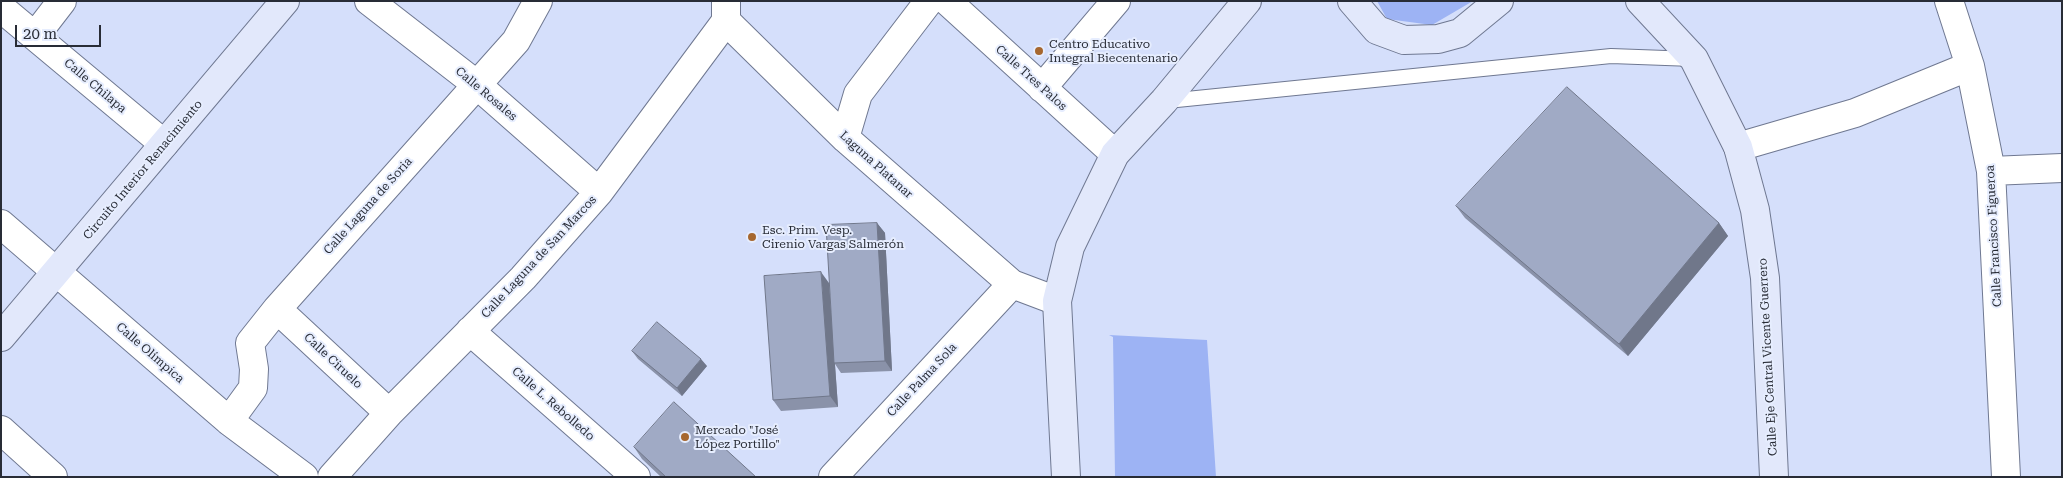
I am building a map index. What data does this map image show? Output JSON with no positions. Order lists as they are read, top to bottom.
{
  "streets": {
    "main road": ["Circuito Interior Renacimiento", "Calle Eje Central Vicente Guerrero"],
    "street": [
      "Calle Tres Palos",
      "Calle Chilapa",
      "Calle Rosales",
      "Laguna Platanar",
      "Calle Laguna de Soria",
      "Calle Francisco Figueroa",
      "Calle Laguna de San Marcos",
      "Calle Olímpica",
      "Calle Ciruelo",
      "Calle Palma Sola",
      "Calle L. Rebolledo"
    ]
  },
  "crossings": [
    ["Calle Chilapa", "Circuito Interior Renacimiento"],
    ["Calle Rosales", "Calle Laguna de Soria"],
    ["Calle Rosales", "Calle Laguna de San Marcos"],
    ["Laguna Platanar", "Calle Laguna de San Marcos"],
    ["Laguna Platanar", "Calle Palma Sola"],
    ["Circuito Interior Renacimiento", "Calle Olímpica"],
    ["Calle Laguna de Soria", "Calle Olímpica"],
    ["Calle Laguna de Soria", "Calle Ciruelo"],
    ["Calle Laguna de San Marcos", "Calle Ciruelo"],
    ["Calle Laguna de San Marcos", "Calle L. Rebolledo"]
  ],
  "places": ["Centro Educativo Integral Biecentenario", "Esc. Prim. Vesp. Cirenio Vargas Salmerón", "Mercado \"José López Portillo\""],
  "scale_bar": "20 m"
}
